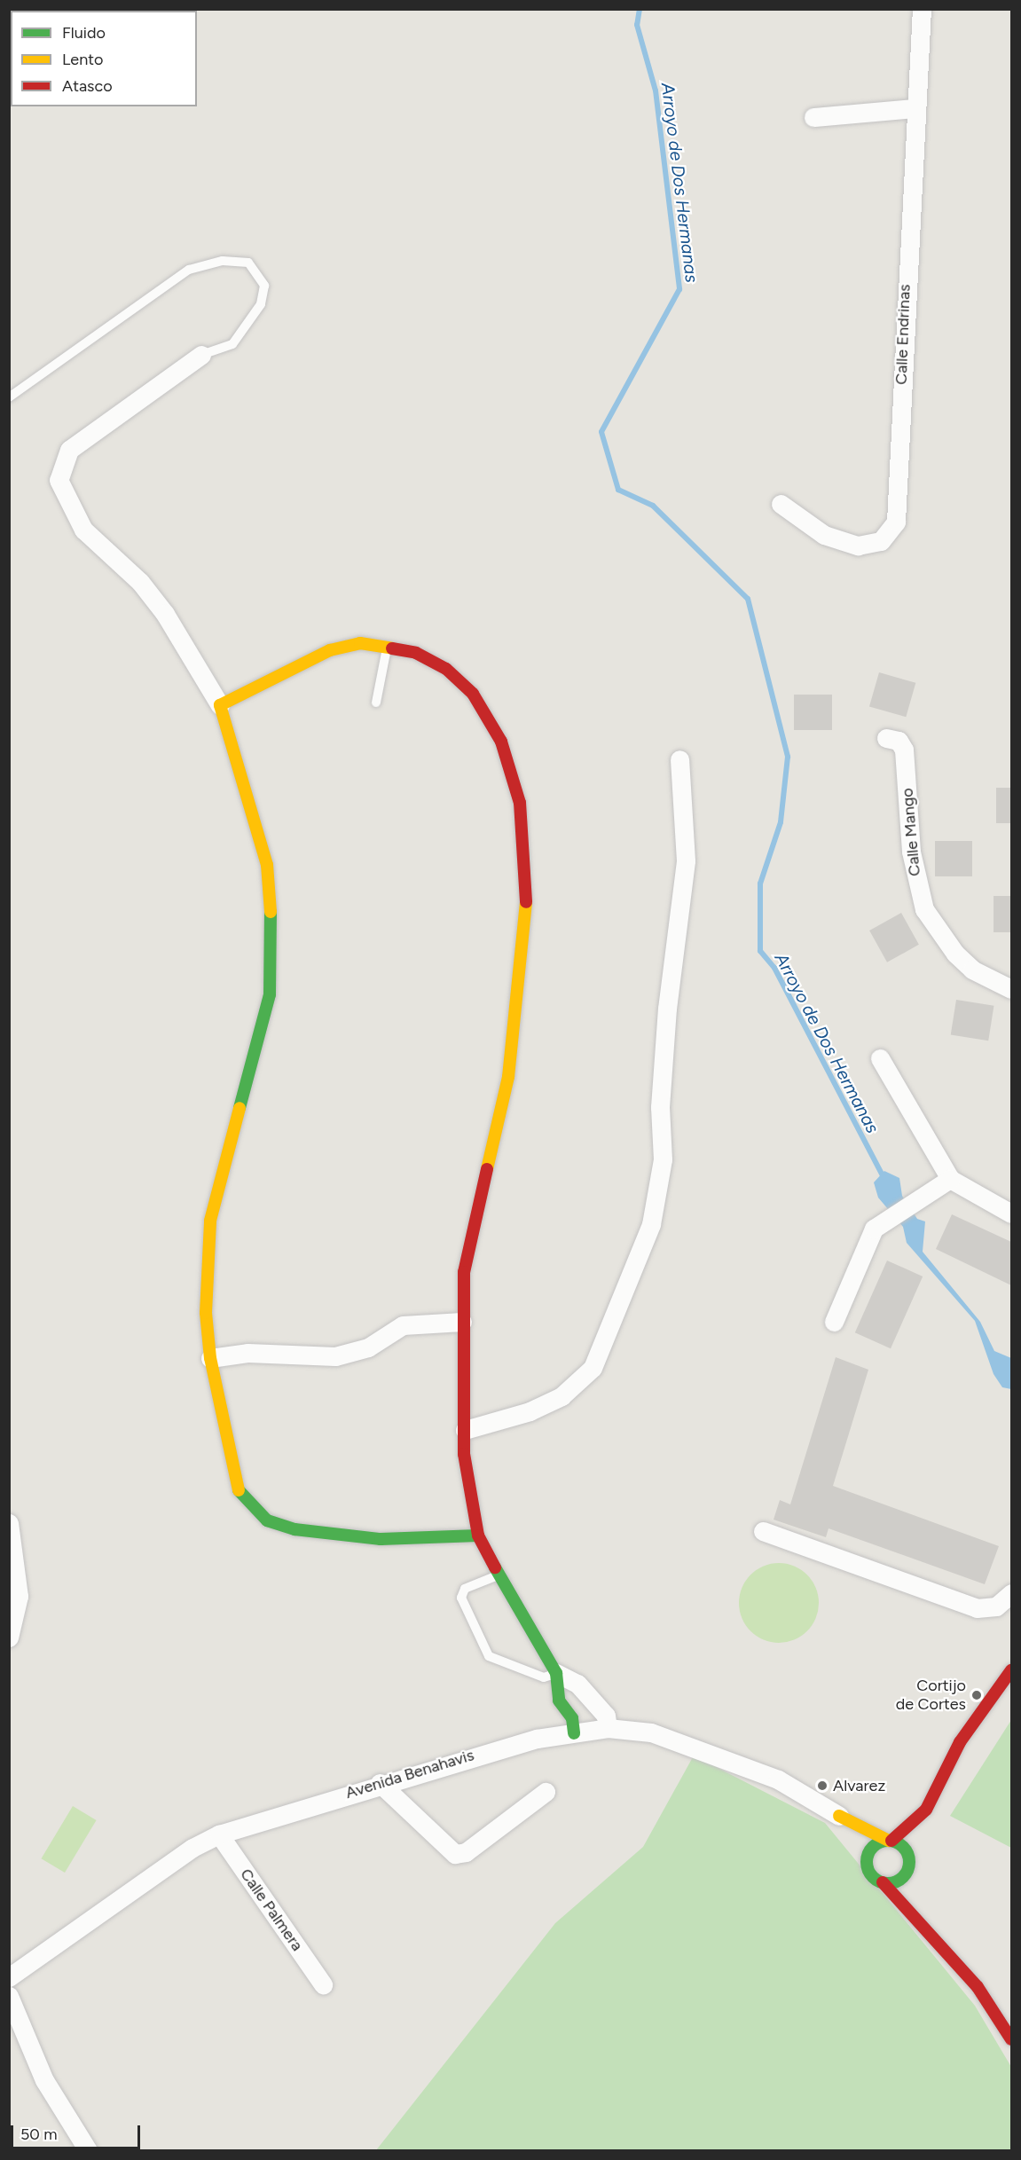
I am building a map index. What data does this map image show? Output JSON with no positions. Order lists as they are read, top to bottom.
{
  "streets": {
    "street": [
      "Calle Endrinas",
      "Calle Mango",
      "Avenida Benahavis",
      "Calle Palmera"
    ]
  },
  "crossings": [
    ["Avenida Benahavis", "Calle Palmera"]
  ],
  "water": ["Arroyo de Dos Hermanas"],
  "places": ["Cortijo de Cortes", "Alvarez"],
  "legend": ["Fluido", "Lento", "Atasco"],
  "scale_bar": "50 m"
}
